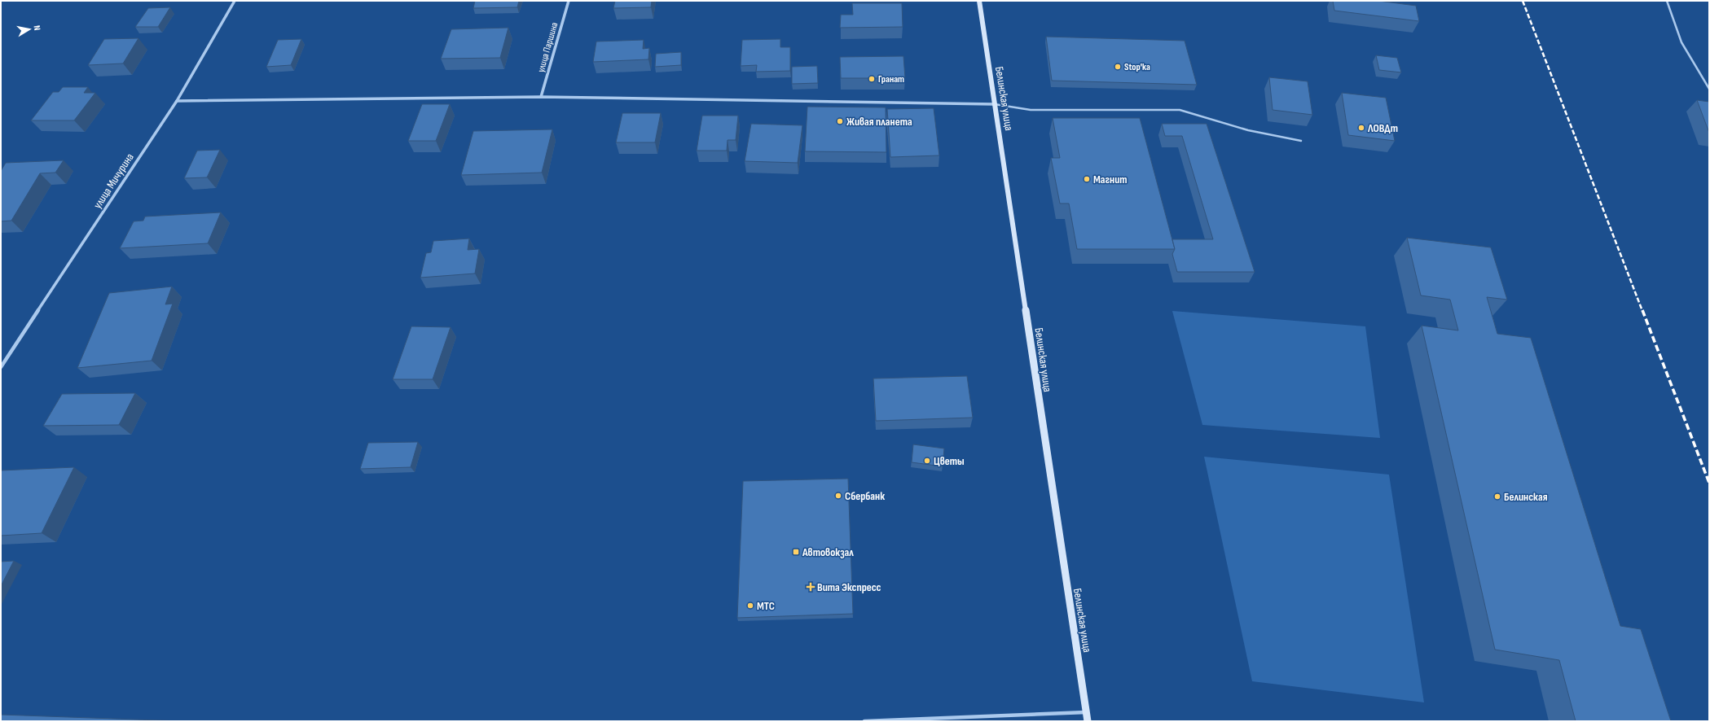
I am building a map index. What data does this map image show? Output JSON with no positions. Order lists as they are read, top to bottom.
{
  "streets": {
    "main road": ["Белинская улица"],
    "street": ["улица Паршина", "улица Мичурина"]
  },
  "places": {
    "other": [
      "Stop'ka",
      "Гранат",
      "Живая планета",
      "ЛОВДт",
      "Магнит",
      "Цветы",
      "Сбербанк",
      "Белинская",
      "МТС"
    ],
    "transit": ["Автовокзал"],
    "health": ["Вита Экспресс"]
  },
  "north": "right"
}
